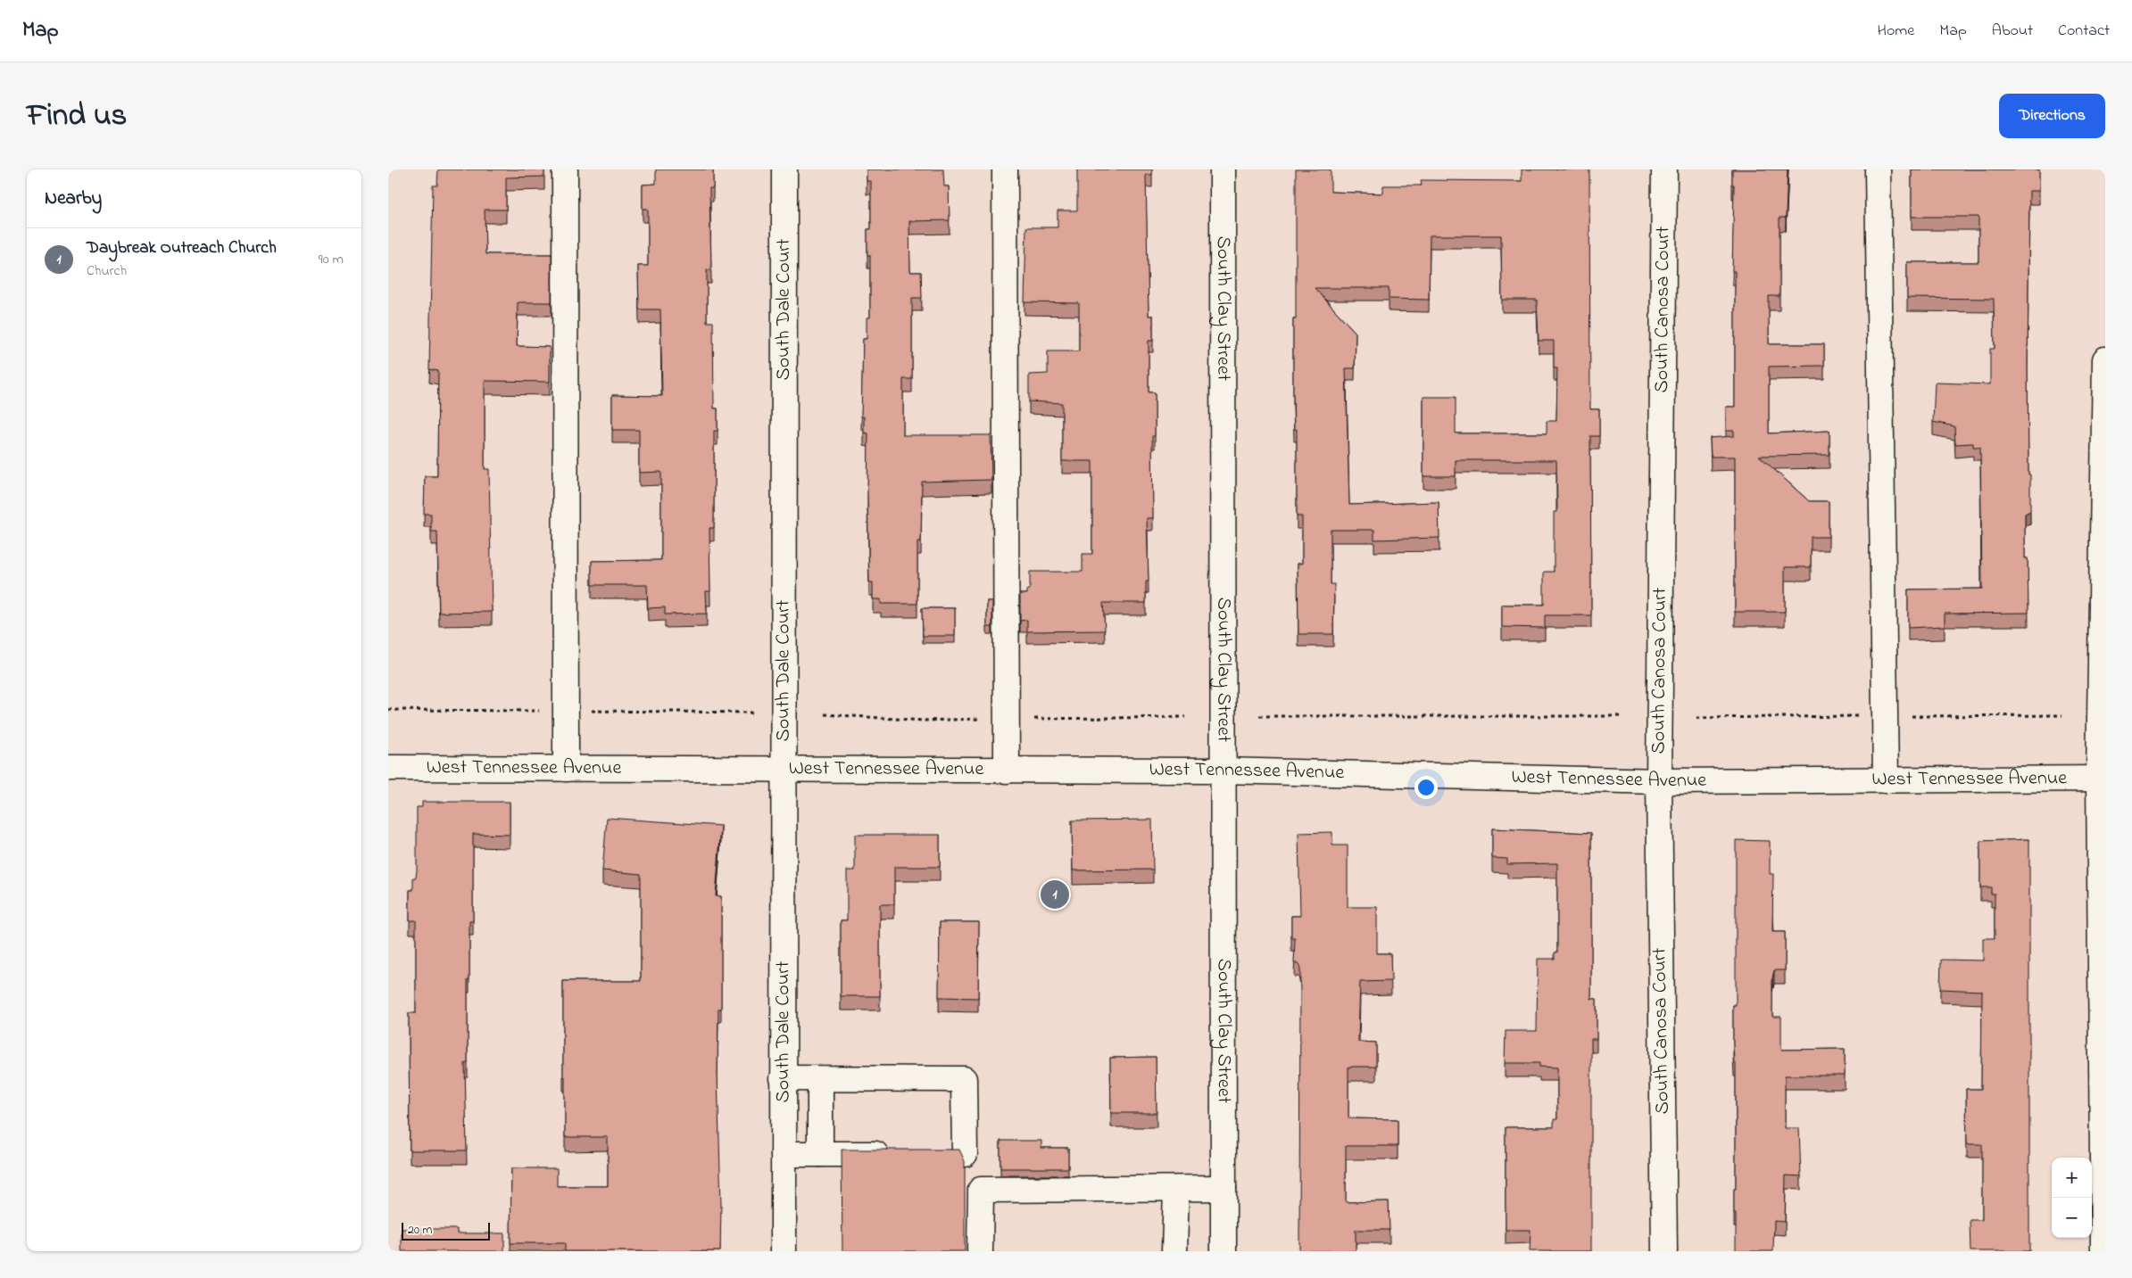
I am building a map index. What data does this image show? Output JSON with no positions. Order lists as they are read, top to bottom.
{
  "streets": {
    "street": [
      "South Dale Court",
      "South Clay Street",
      "South Canosa Court",
      "West Tennessee Avenue"
    ]
  },
  "crossings": [
    ["South Dale Court", "West Tennessee Avenue"],
    ["South Clay Street", "West Tennessee Avenue"],
    ["South Canosa Court", "West Tennessee Avenue"]
  ],
  "scale_bar": "20 m",
  "page": {
    "header": "Map",
    "nav": [
      "Home",
      "Map",
      "About",
      "Contact"
    ],
    "title": "Find us",
    "buttons": "Directions",
    "heading": "Nearby",
    "list": [
      {
        "mark": "1",
        "name": "Daybreak Outreach Church",
        "note": "Church",
        "value": "90 m"
      }
    ],
    "pins": "1",
    "map_buttons": ["+", "−"],
    "scale": "20 m"
  }
}
